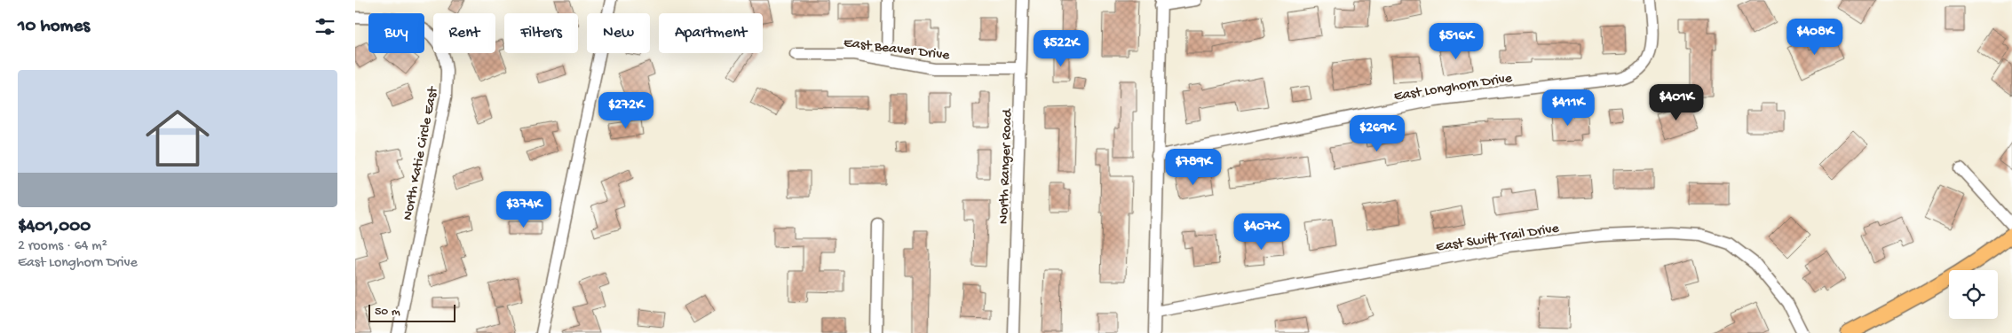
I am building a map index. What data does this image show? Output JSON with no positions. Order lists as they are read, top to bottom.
{
  "streets": {
    "street": [
      "East Beaver Drive",
      "East Longhorn Drive",
      "North Katie Circle East",
      "North Ranger Road",
      "East Swift Trail Drive"
    ]
  },
  "crossings": [
    ["East Beaver Drive", "North Ranger Road"]
  ],
  "scale_bar": "50 m",
  "page": {
    "heading": "10 homes",
    "chip": [
      "Buy",
      "Rent",
      "Filters",
      "New",
      "Apartment"
    ],
    "price": [
      "$408K",
      "$516K",
      "$522K",
      "$401K",
      "$411K",
      "$272K",
      "$269K",
      "$789K",
      "$374K",
      "$407K"
    ],
    "list": [
      {
        "name": "$401,000",
        "note": "2 rooms · 64 m² · East Longhorn Drive"
      }
    ],
    "scale": "50 m"
  }
}
